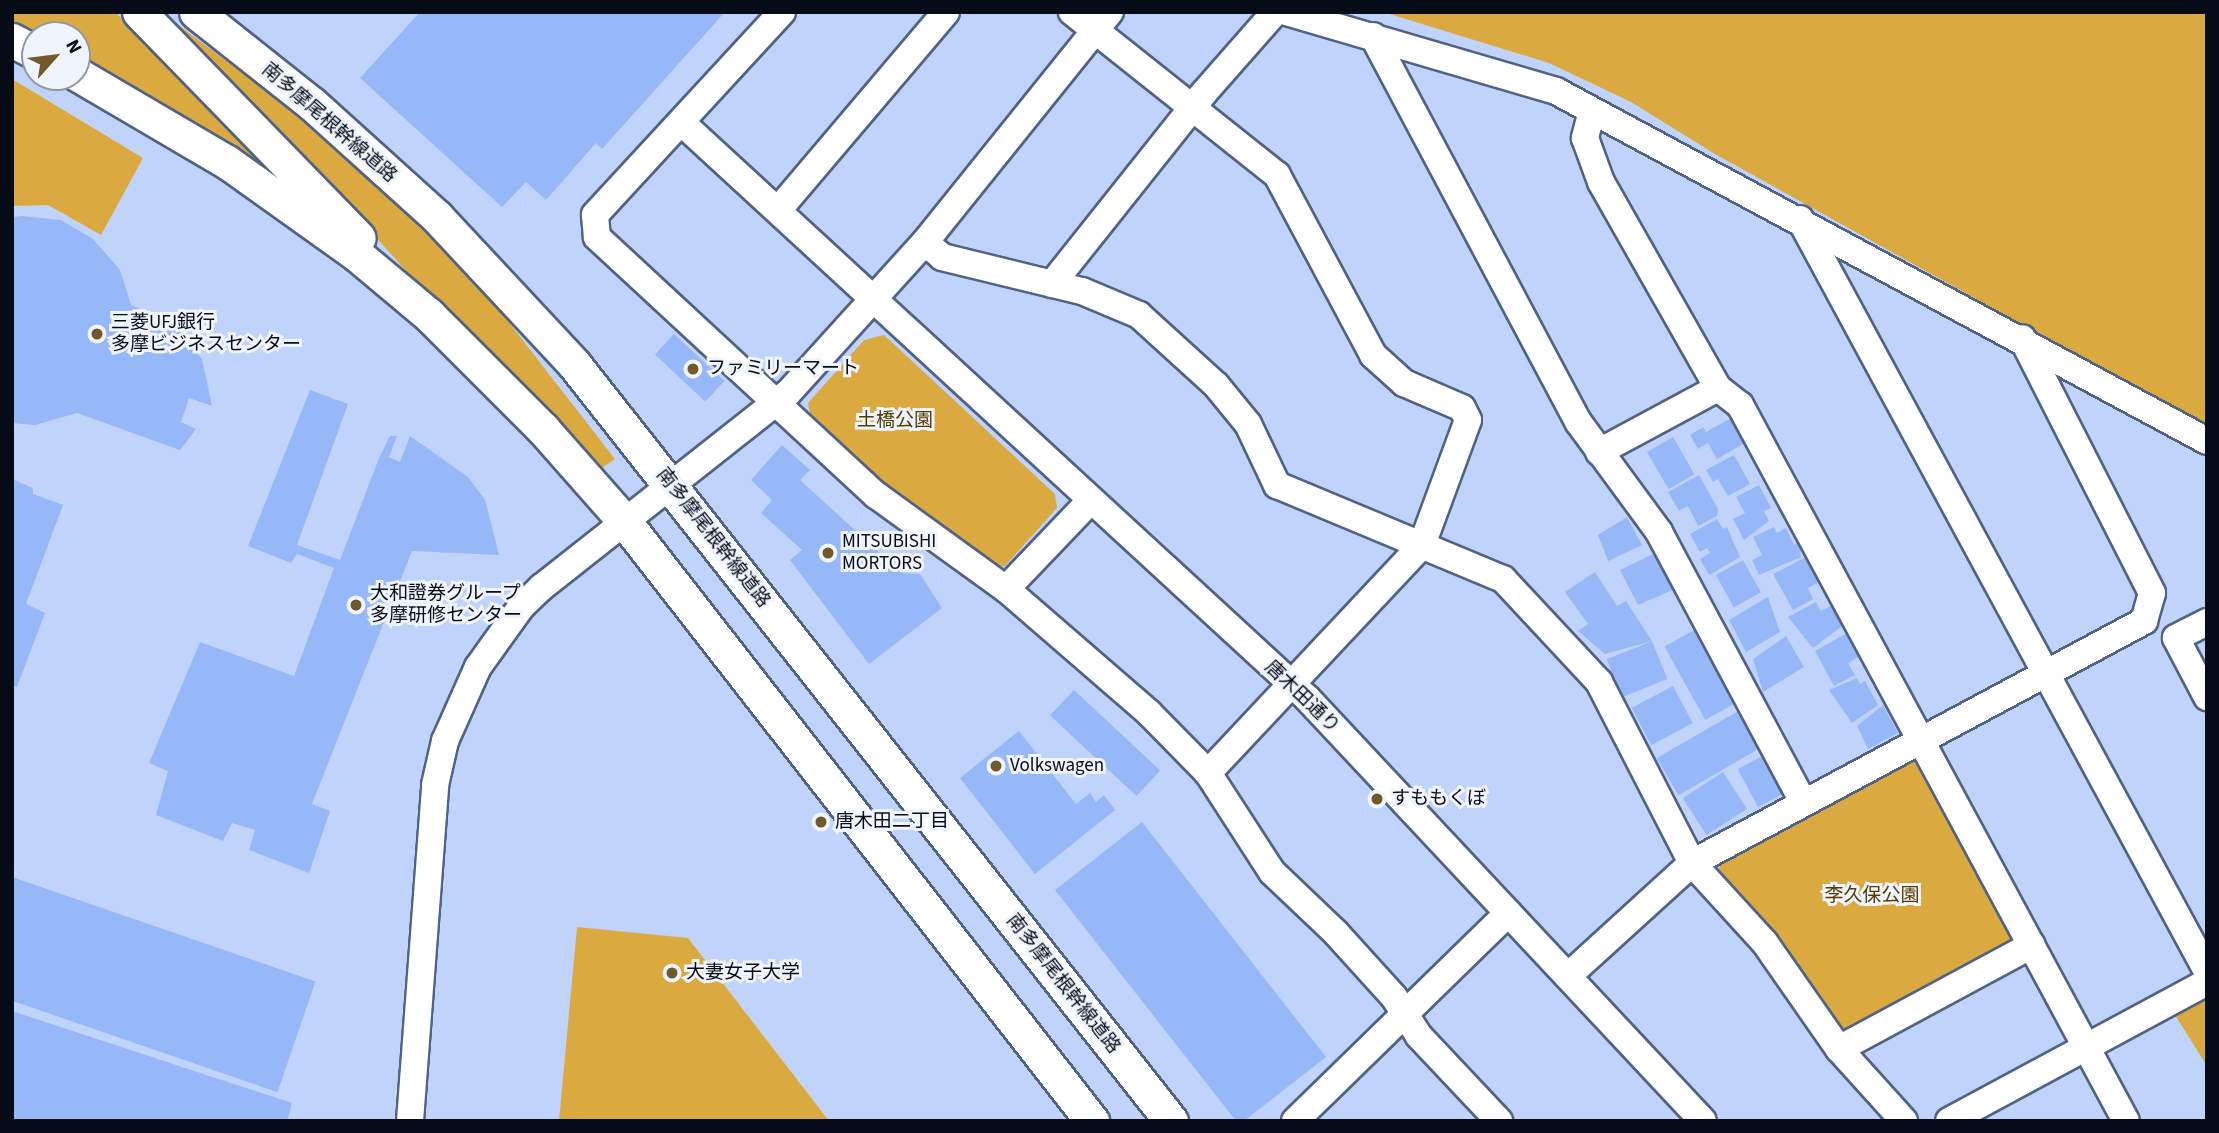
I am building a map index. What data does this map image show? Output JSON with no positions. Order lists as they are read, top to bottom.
{
  "streets": {
    "main road": ["南多摩尾根幹線道路"],
    "street": ["唐木田通り"]
  },
  "parks": ["土橋公園", "李久保公園"],
  "places": [
    "三菱UFJ銀行 多摩ビジネスセンター",
    "ファミリーマート",
    "MITSUBISHI MORTORS",
    "大和證券グループ 多摩研修センター",
    "Volkswagen",
    "すももくぼ",
    "唐木田二丁目",
    "大妻女子大学"
  ],
  "north": "top right"
}
